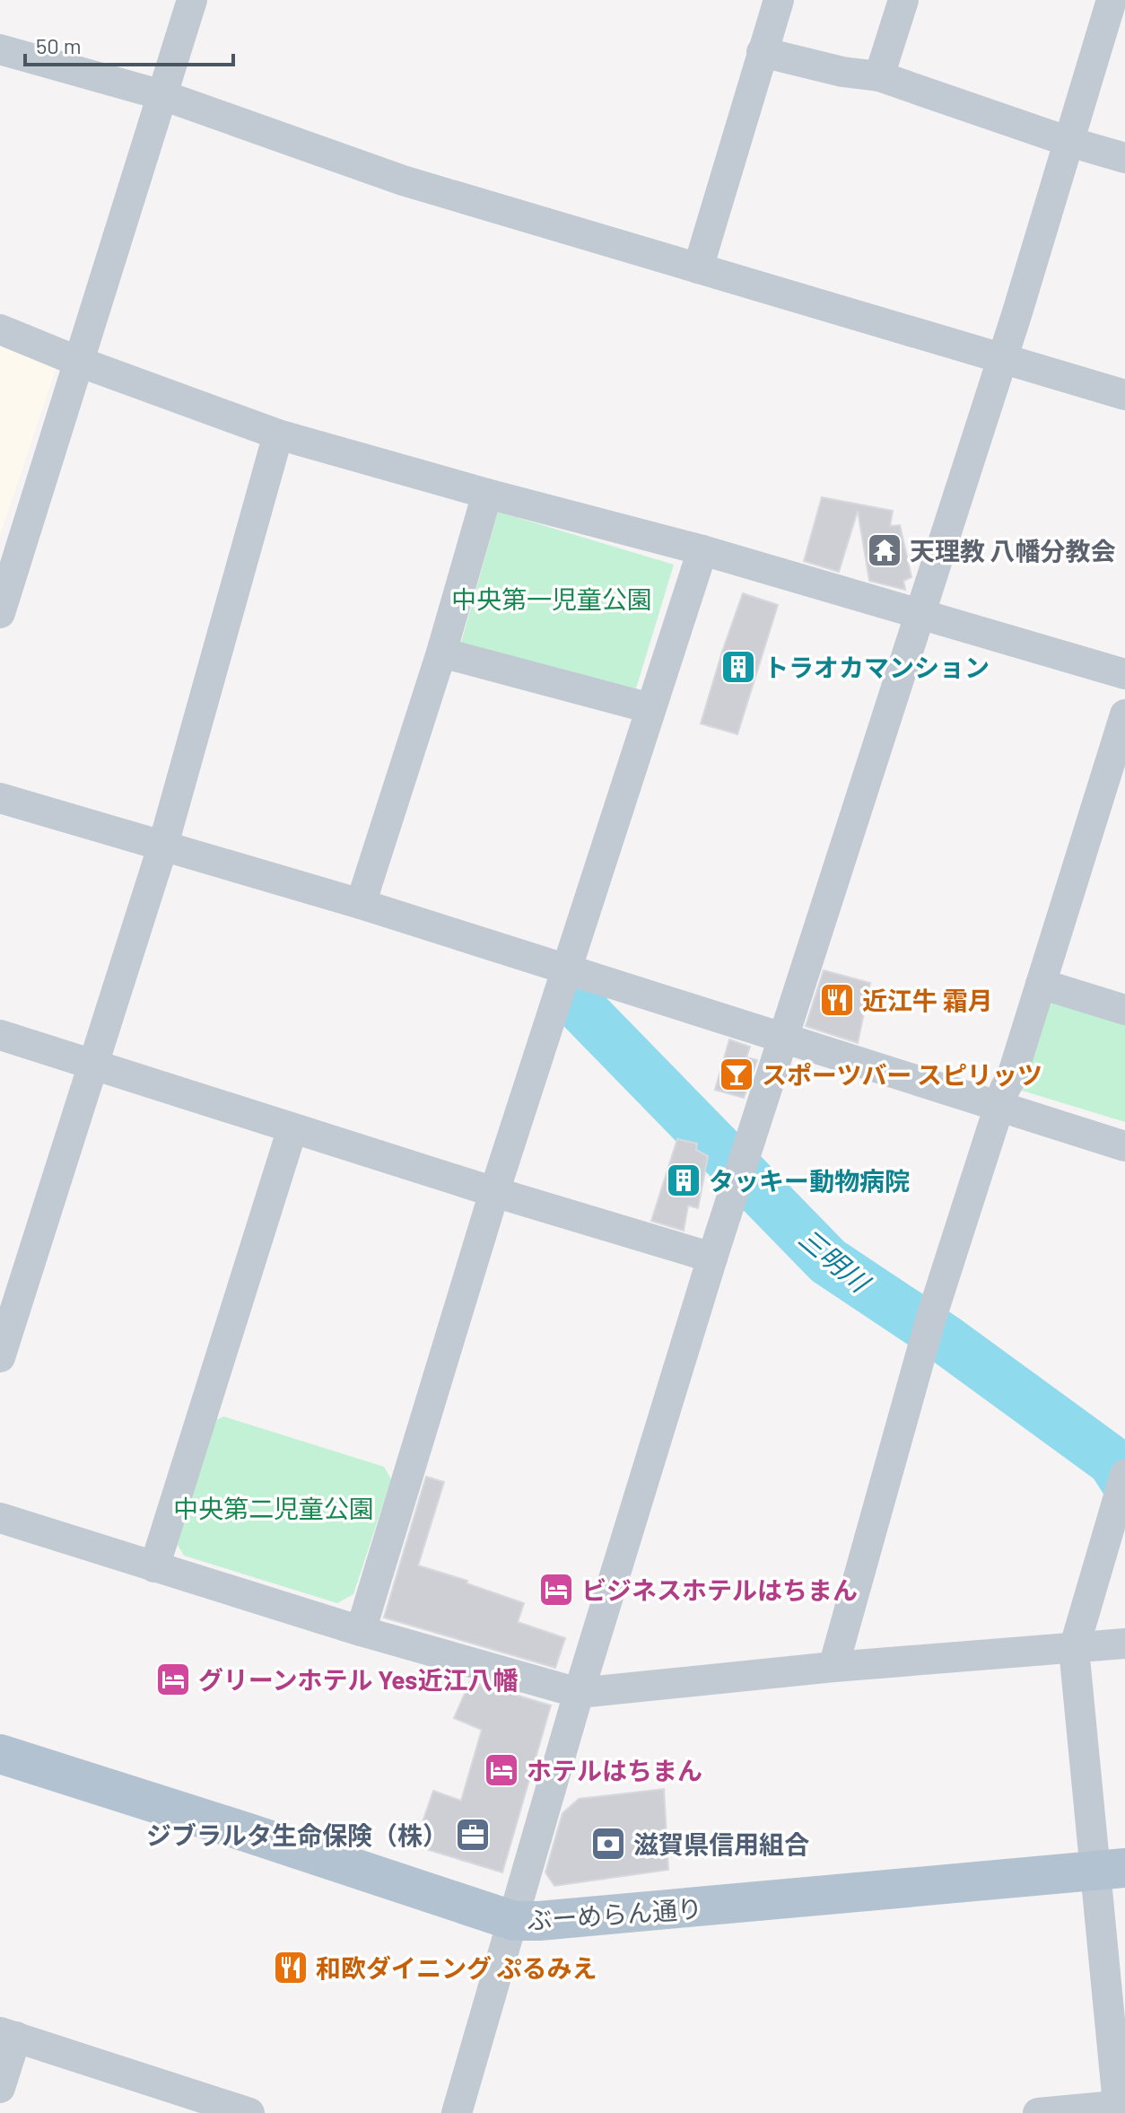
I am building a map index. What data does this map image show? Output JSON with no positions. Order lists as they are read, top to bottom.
{
  "streets": {
    "main road": ["ぶーめらん通り"]
  },
  "water": ["三明川"],
  "parks": ["中央第一児童公園", "中央第二児童公園"],
  "places": {
    "temple": ["天理教 八幡分教会"],
    "building": ["トラオカマンション", "タッキー動物病院"],
    "restaurant": ["近江牛 霜月", "和欧ダイニング ぷるみえ"],
    "bar": ["スポーツバー スピリッツ"],
    "hotel": ["ビジネスホテルはちまん", "グリーンホテル Yes近江八幡", "ホテルはちまん"],
    "office": ["ジブラルタ生命保険（株）"],
    "bank": ["滋賀県信用組合"]
  },
  "scale_bar": "50 m"
}
